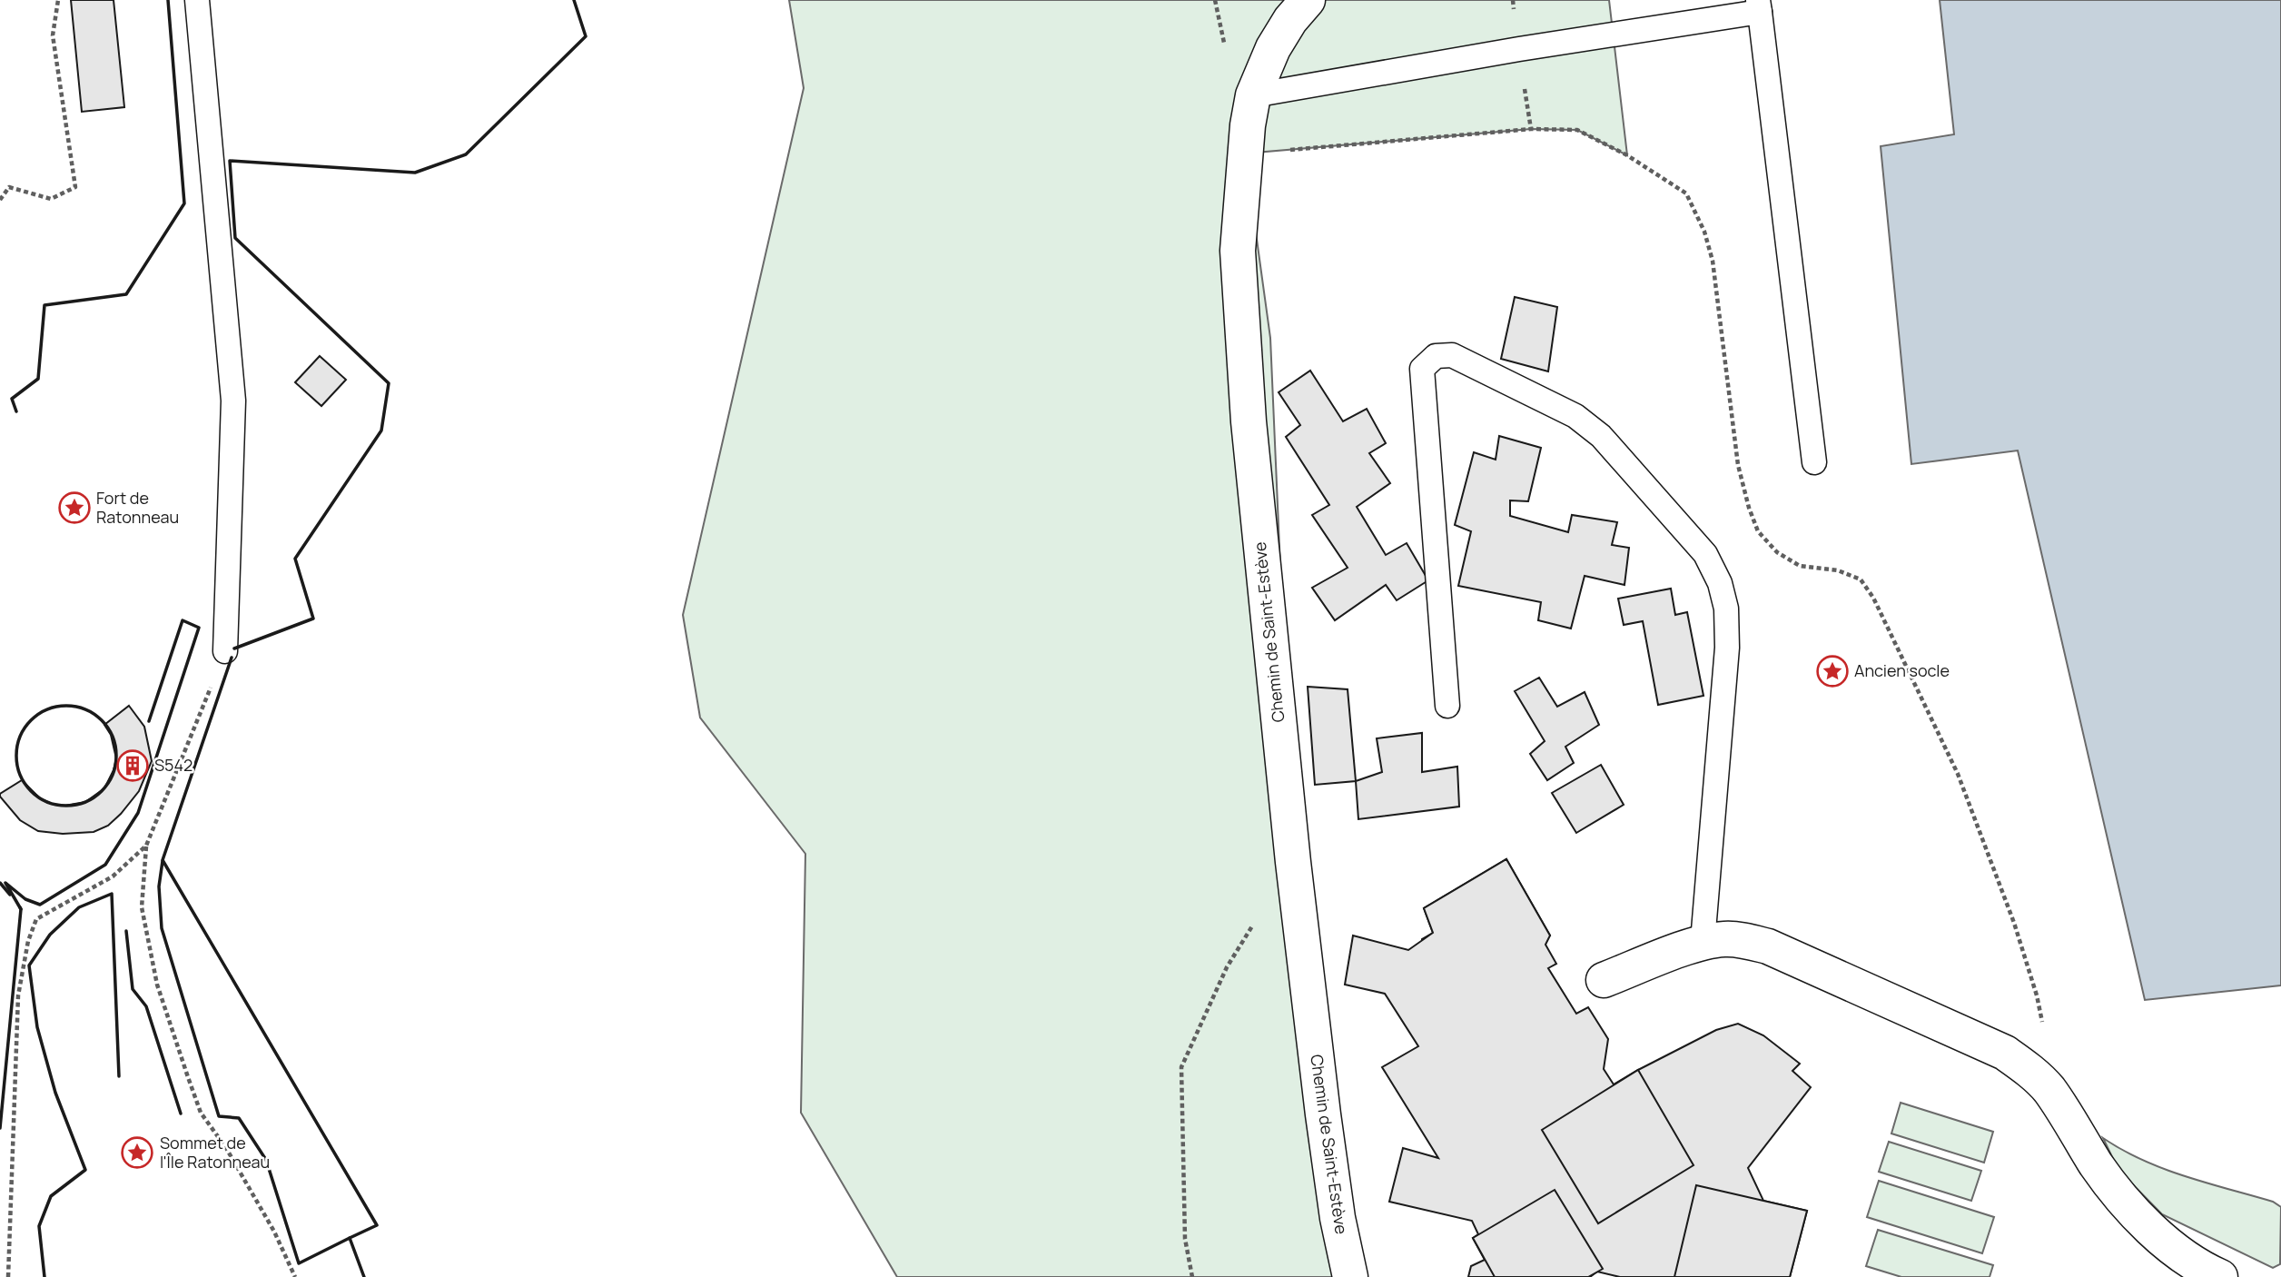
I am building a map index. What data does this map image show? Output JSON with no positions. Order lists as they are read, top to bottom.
{
  "streets": {
    "street": ["Chemin de Saint-Estève"]
  },
  "places": {
    "place": ["Fort de Ratonneau", "Ancien socle", "Sommet de l'Île Ratonneau"],
    "building": ["S542"]
  }
}
